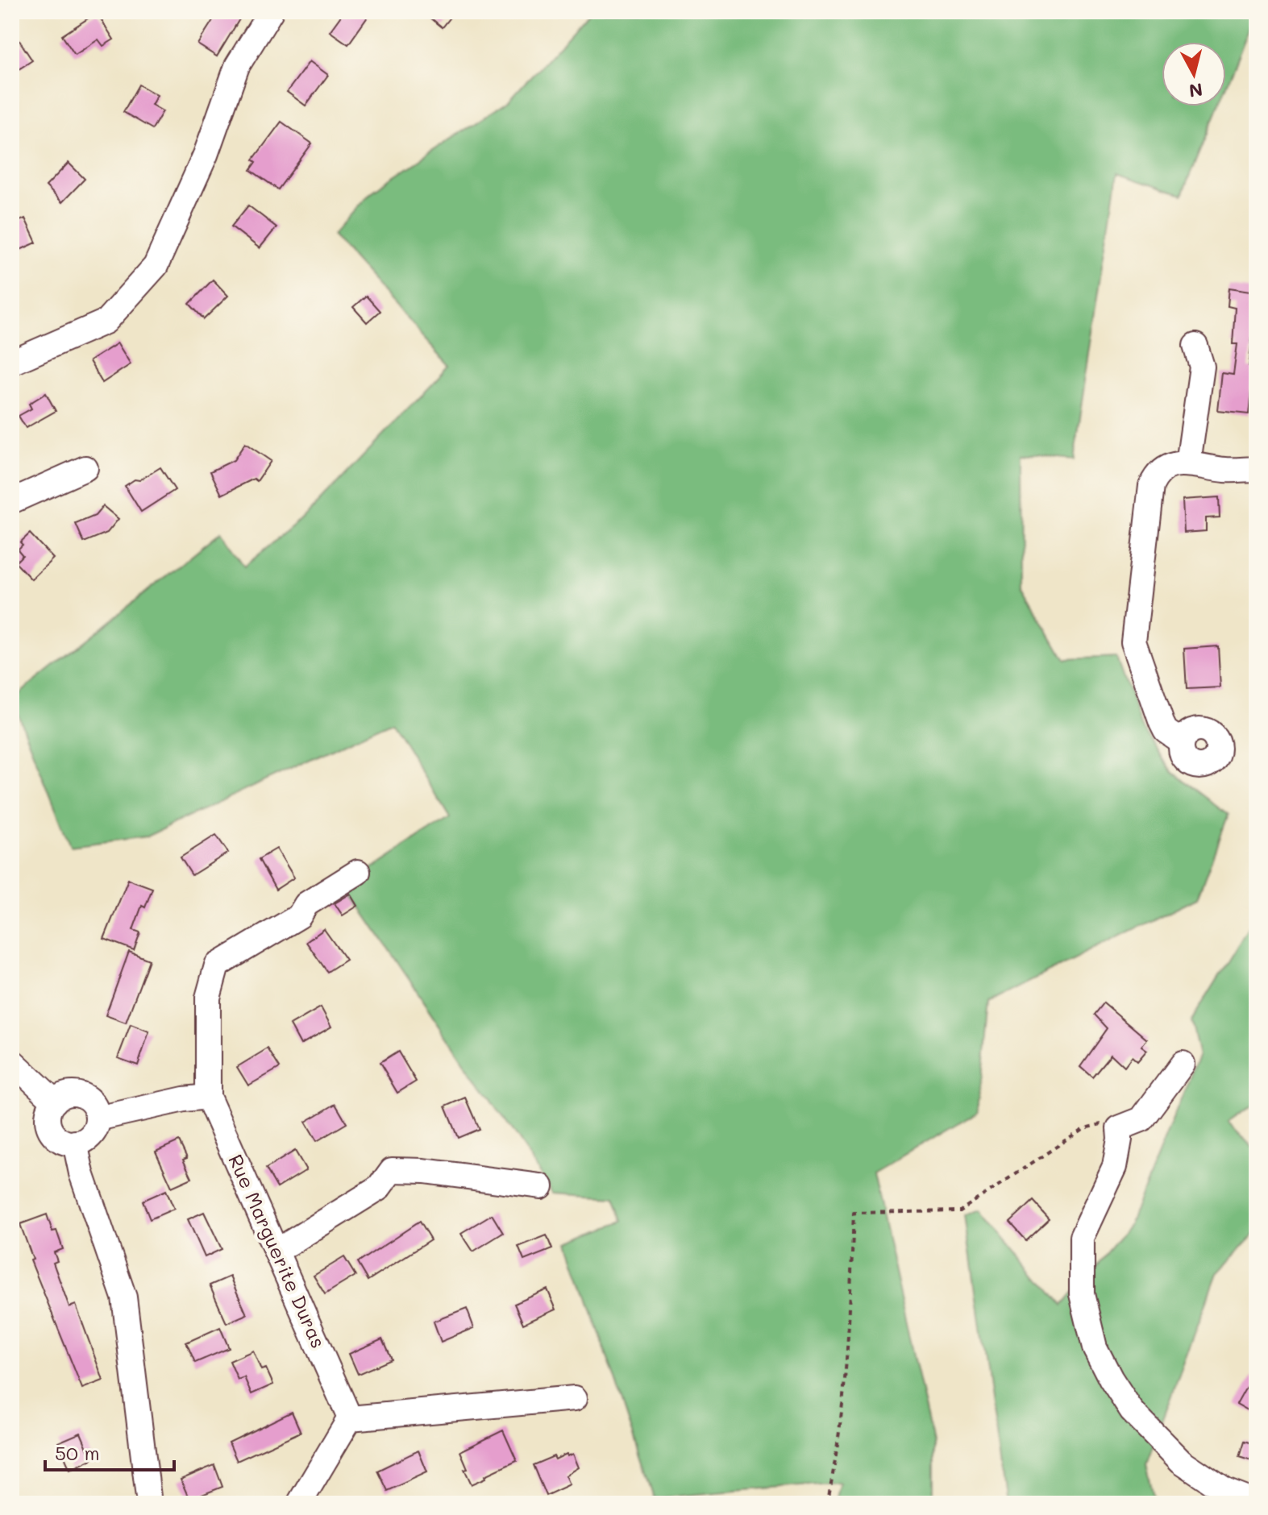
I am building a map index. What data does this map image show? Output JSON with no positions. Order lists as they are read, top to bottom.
{
  "streets": {
    "street": ["Rue Marguerite Duras"]
  },
  "scale_bar": "50 m",
  "north": "bottom"
}
